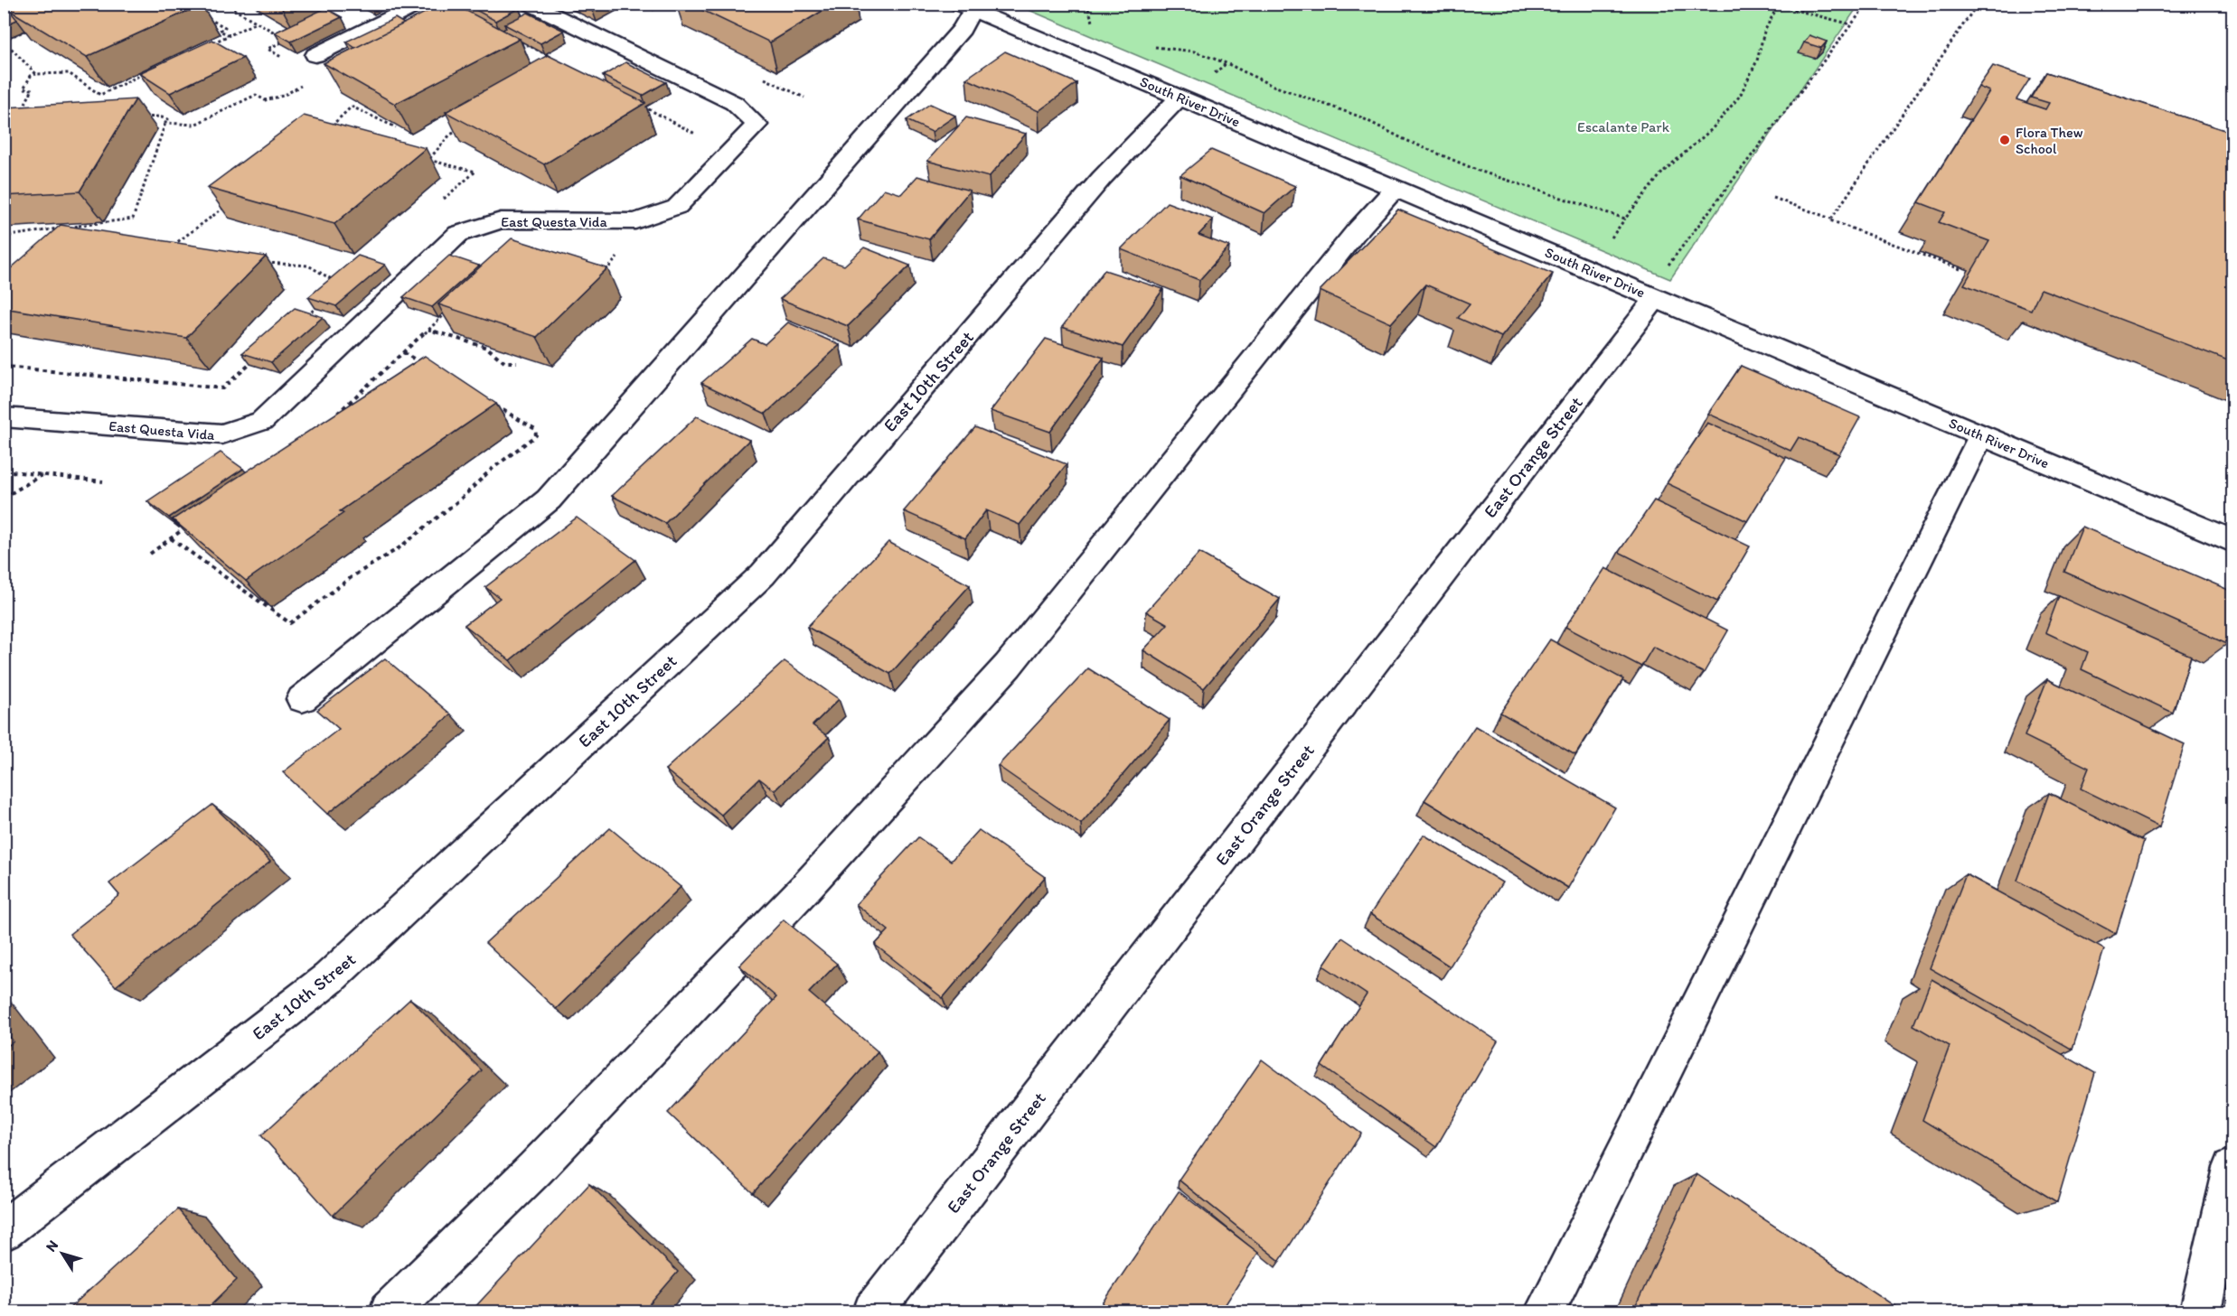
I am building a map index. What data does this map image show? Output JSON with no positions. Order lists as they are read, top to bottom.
{
  "streets": {
    "street": [
      "South River Drive",
      "East Questa Vida",
      "East 10th Street",
      "East Orange Street"
    ]
  },
  "crossings": [
    ["South River Drive", "East 10th Street"],
    ["South River Drive", "East Orange Street"]
  ],
  "parks": ["Escalante Park"],
  "places": ["Flora Thew School"],
  "north": "top left"
}
